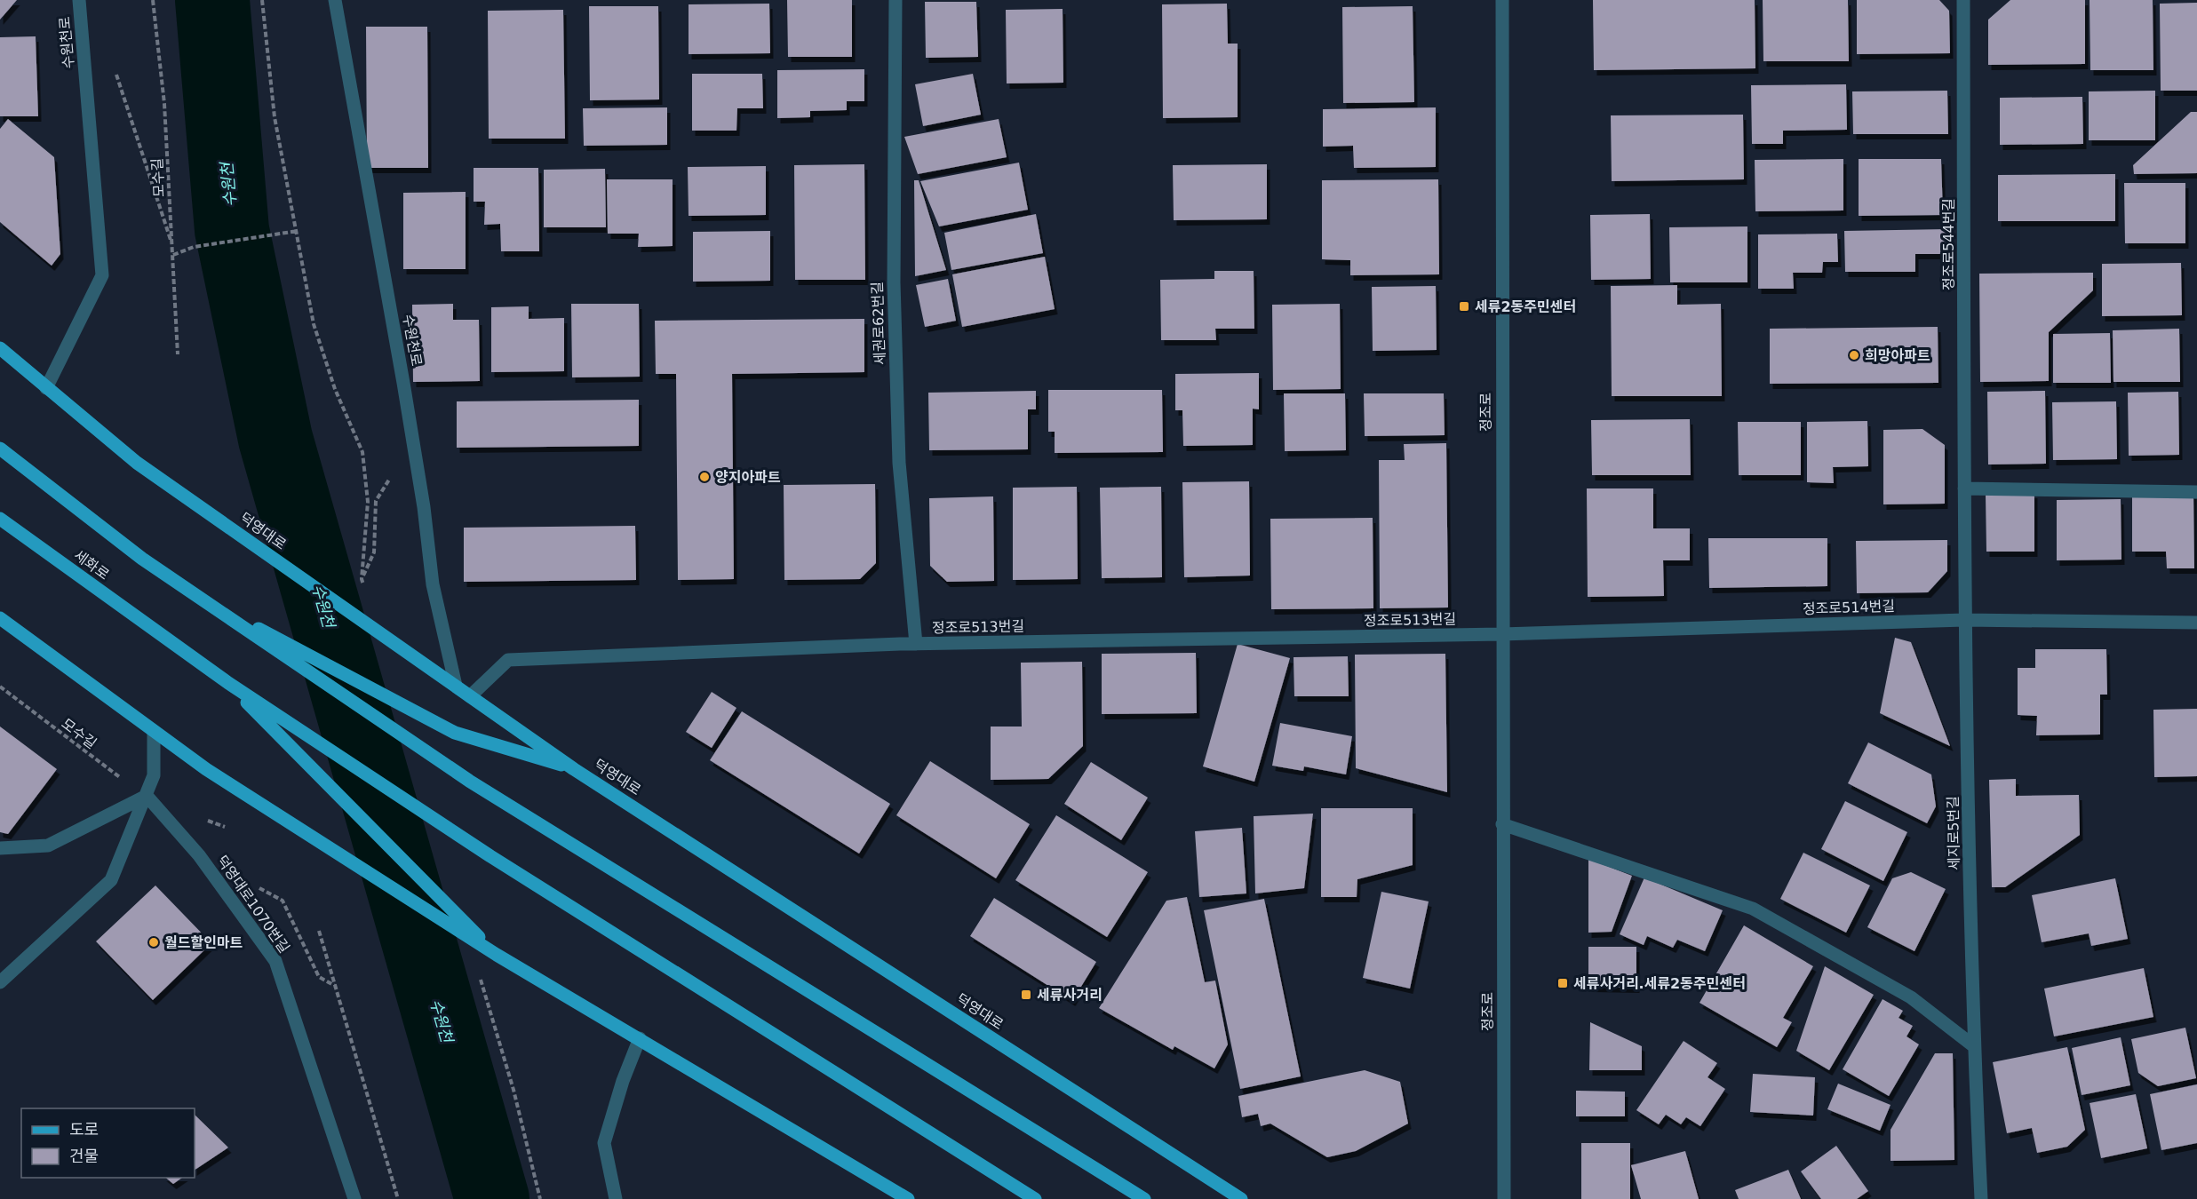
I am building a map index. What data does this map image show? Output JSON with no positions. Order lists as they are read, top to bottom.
{
  "streets": {
    "main road": ["덕영대로", "세화로"],
    "street": [
      "수원천로",
      "정조로544번길",
      "세권로62번길",
      "정조로",
      "정조로514번길",
      "정조로513번길",
      "세지로5번길",
      "덕영대로1070번길"
    ],
    "path": ["모수길"]
  },
  "crossings": [
    ["수원천로", "덕영대로"],
    ["모수길", "덕영대로1070번길"],
    ["정조로544번길", "정조로514번길"],
    ["정조로544번길", "세지로5번길"],
    ["세권로62번길", "정조로513번길"],
    ["정조로", "정조로514번길"],
    ["정조로", "정조로513번길"],
    ["덕영대로", "정조로513번길"],
    ["정조로514번길", "정조로513번길"],
    ["정조로514번길", "세지로5번길"]
  ],
  "water": ["수원천"],
  "places": {
    "transit": ["세류2동주민센터", "세류사거리.세류2동주민센터", "세류사거리"],
    "other": ["희망아파트", "양지아파트", "월드할인마트"]
  },
  "legend": ["도로", "건물"]
}
